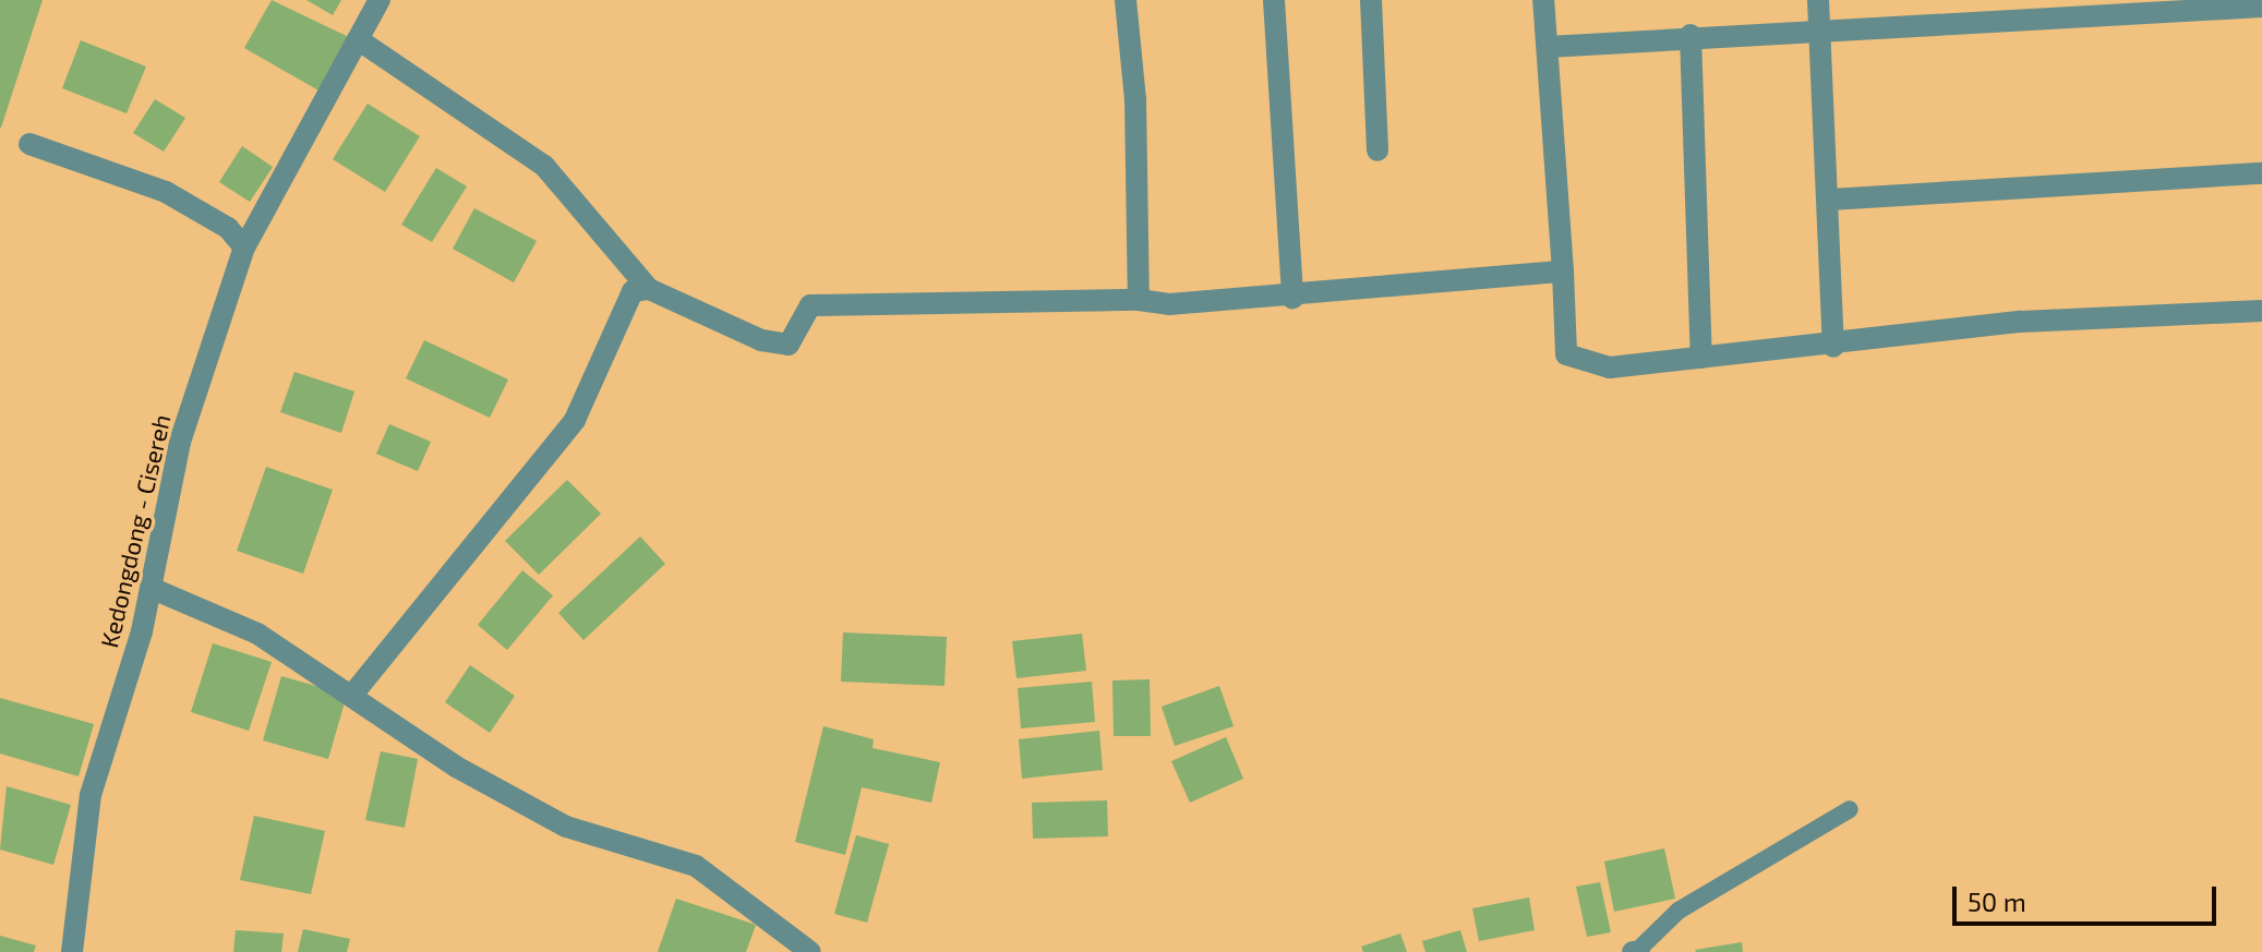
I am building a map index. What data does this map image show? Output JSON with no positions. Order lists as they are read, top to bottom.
{
  "streets": {
    "street": ["Kedongdong - Cisereh"]
  },
  "scale_bar": "50 m"
}
